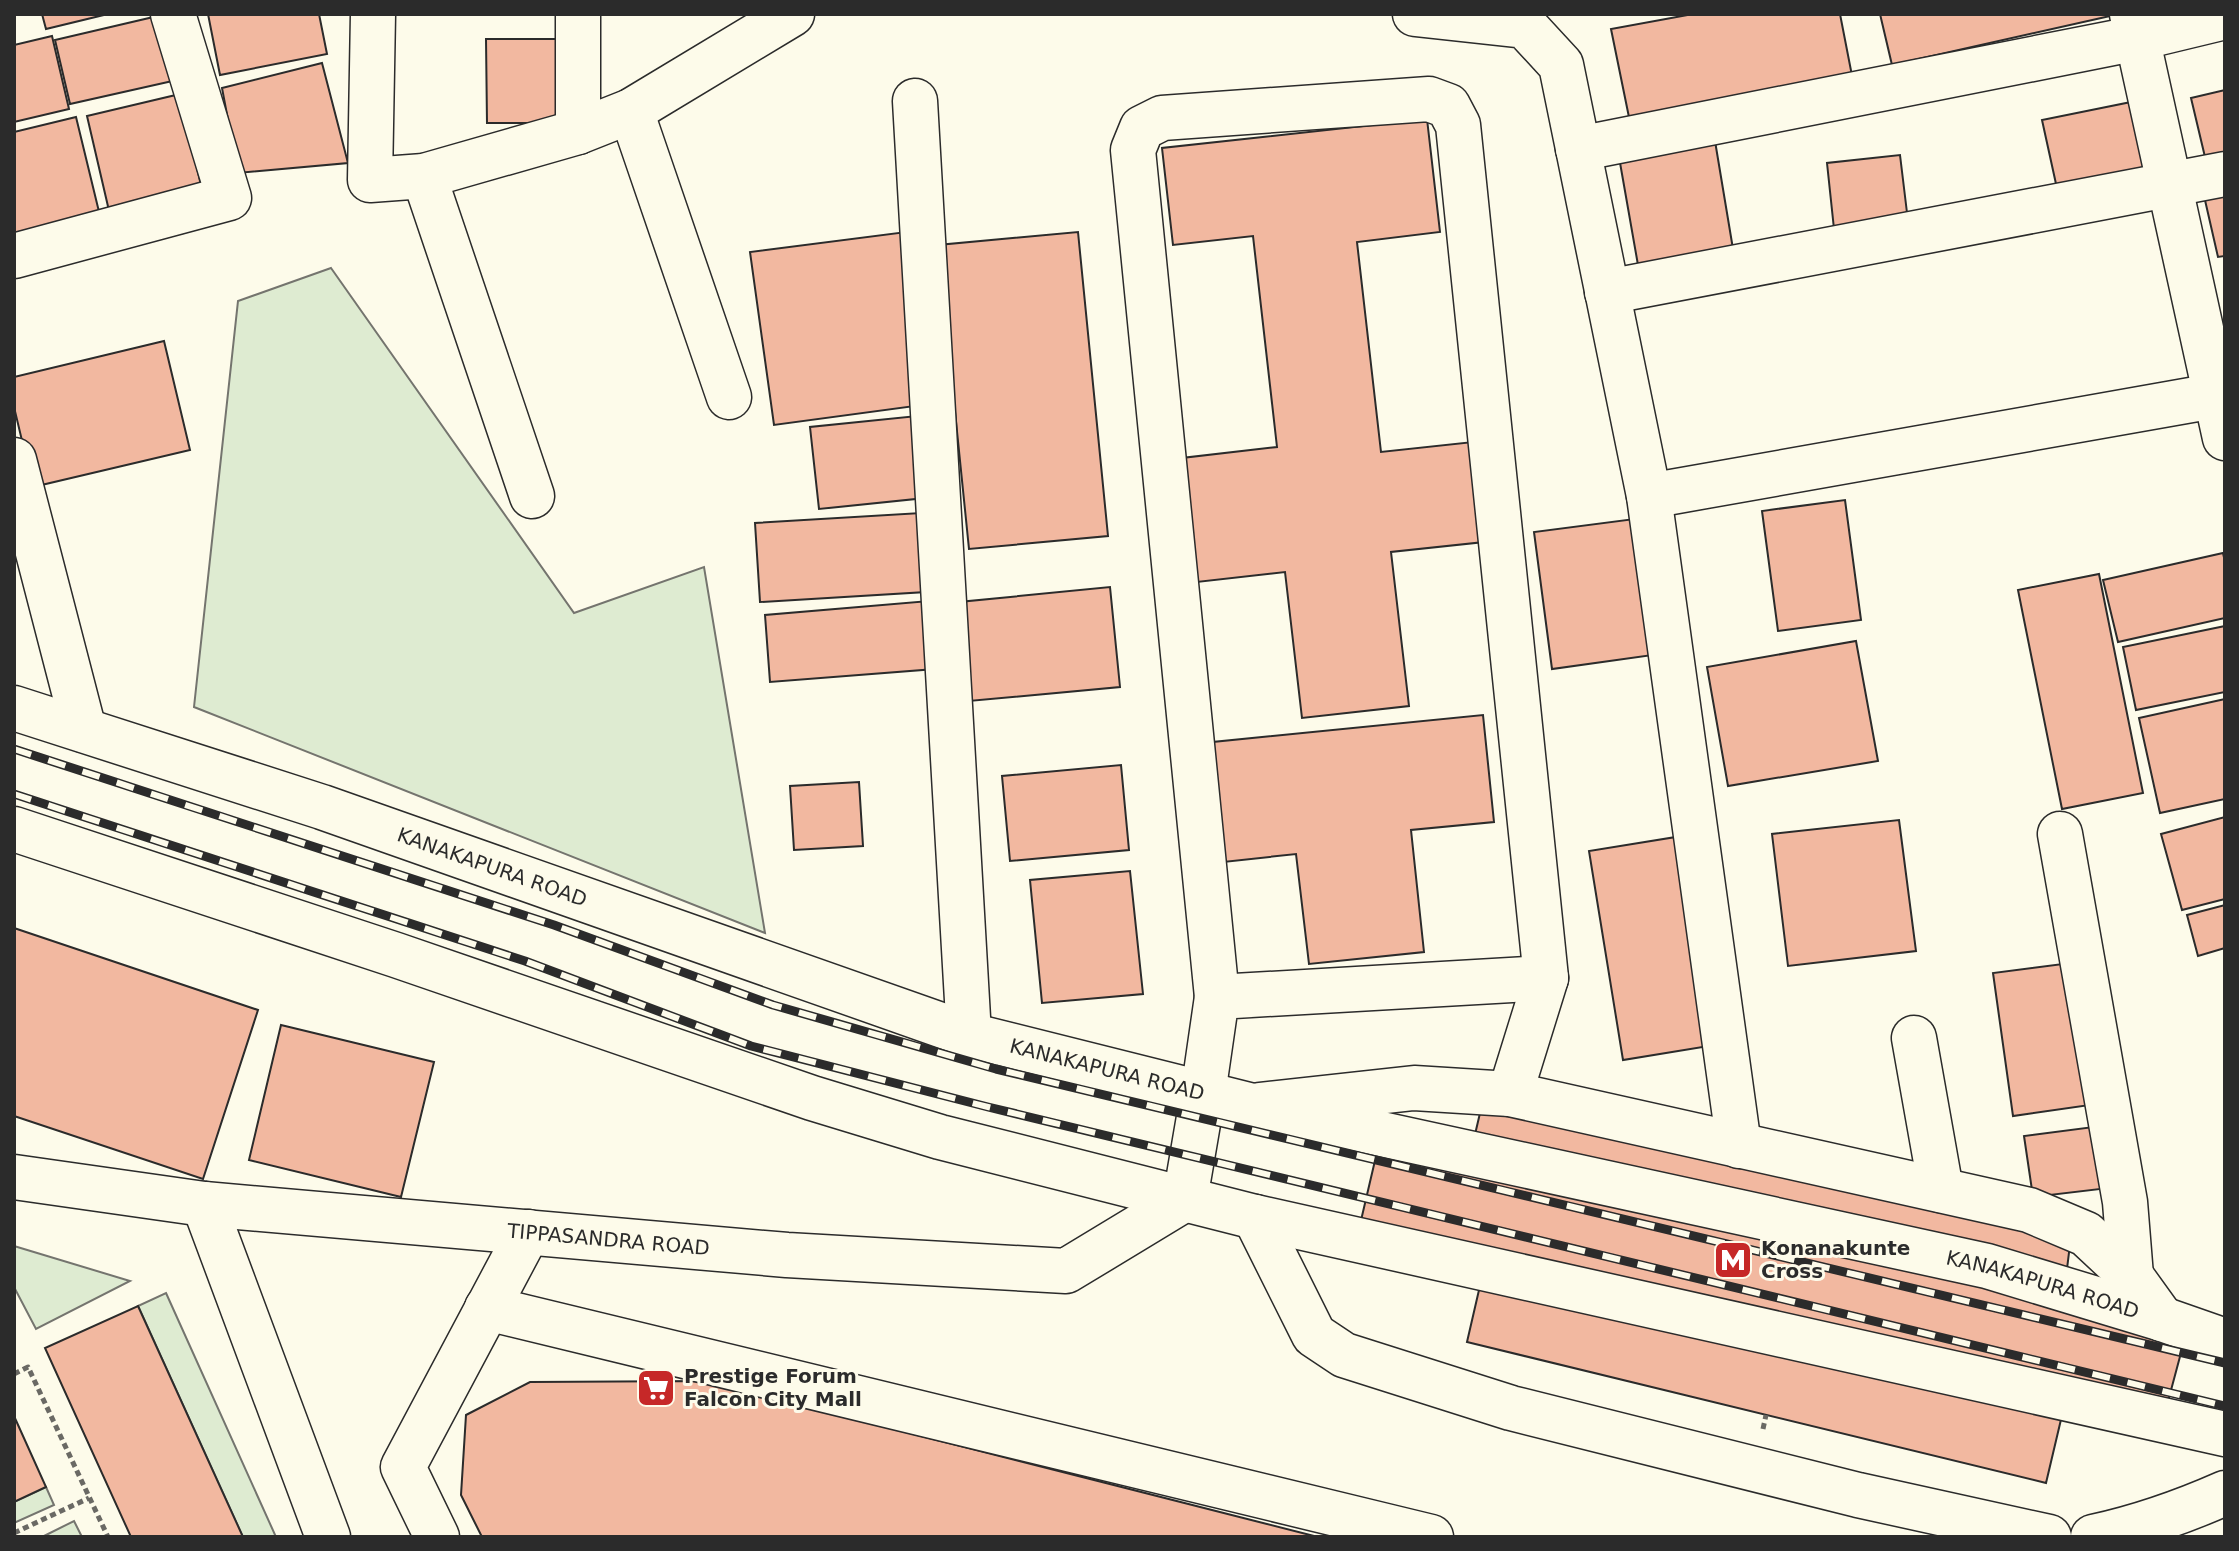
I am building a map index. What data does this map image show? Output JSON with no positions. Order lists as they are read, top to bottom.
{
  "streets": {
    "main road": ["KANAKAPURA ROAD", "TIPPASANDRA ROAD"]
  },
  "places": {
    "metro station": ["Konanakunte Cross"],
    "supermarket": ["Prestige Forum Falcon City Mall"]
  }
}
